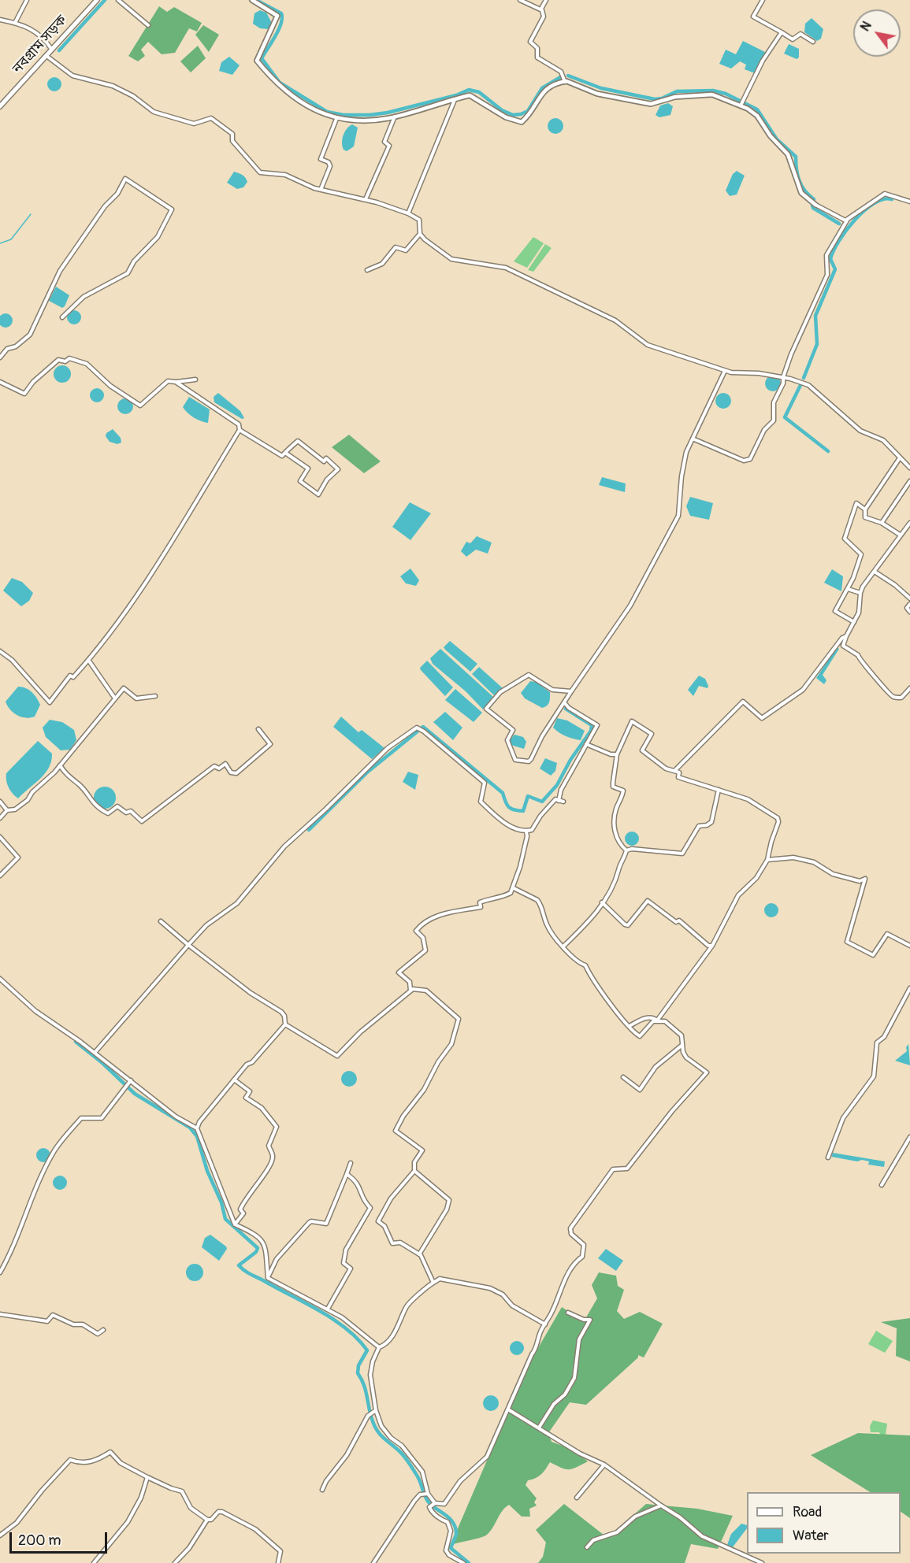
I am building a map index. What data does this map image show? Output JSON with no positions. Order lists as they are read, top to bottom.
{
  "streets": {
    "main road": ["নবগ্রাম সড়ক"]
  },
  "legend": ["Road", "Water"],
  "scale_bar": "200 m",
  "north": "top left"
}
